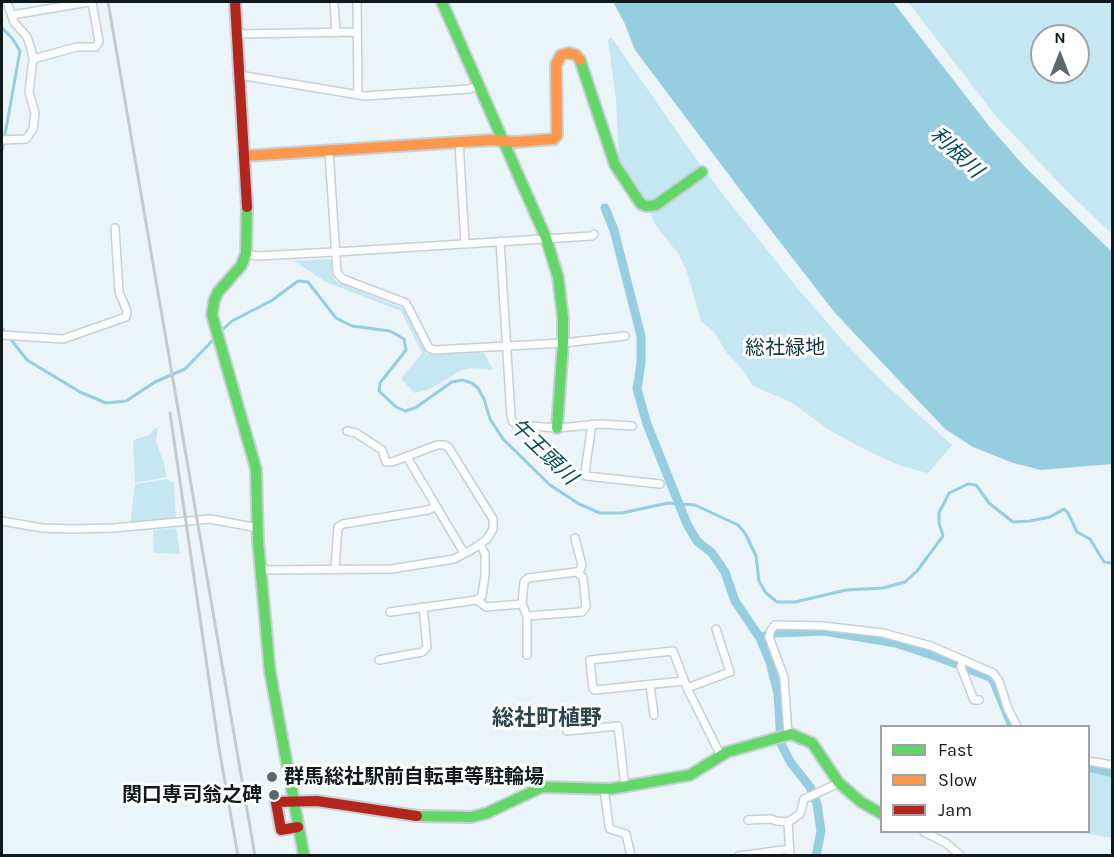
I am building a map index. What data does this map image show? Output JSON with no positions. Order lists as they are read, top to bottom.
{
  "districts": ["総社町植野"],
  "water": ["利根川", "午王頭川"],
  "parks": ["総社緑地"],
  "places": ["群馬総社駅前自転車等駐輪場", "関口専司翁之碑"],
  "legend": ["Fast", "Slow", "Jam"],
  "north": "top"
}
